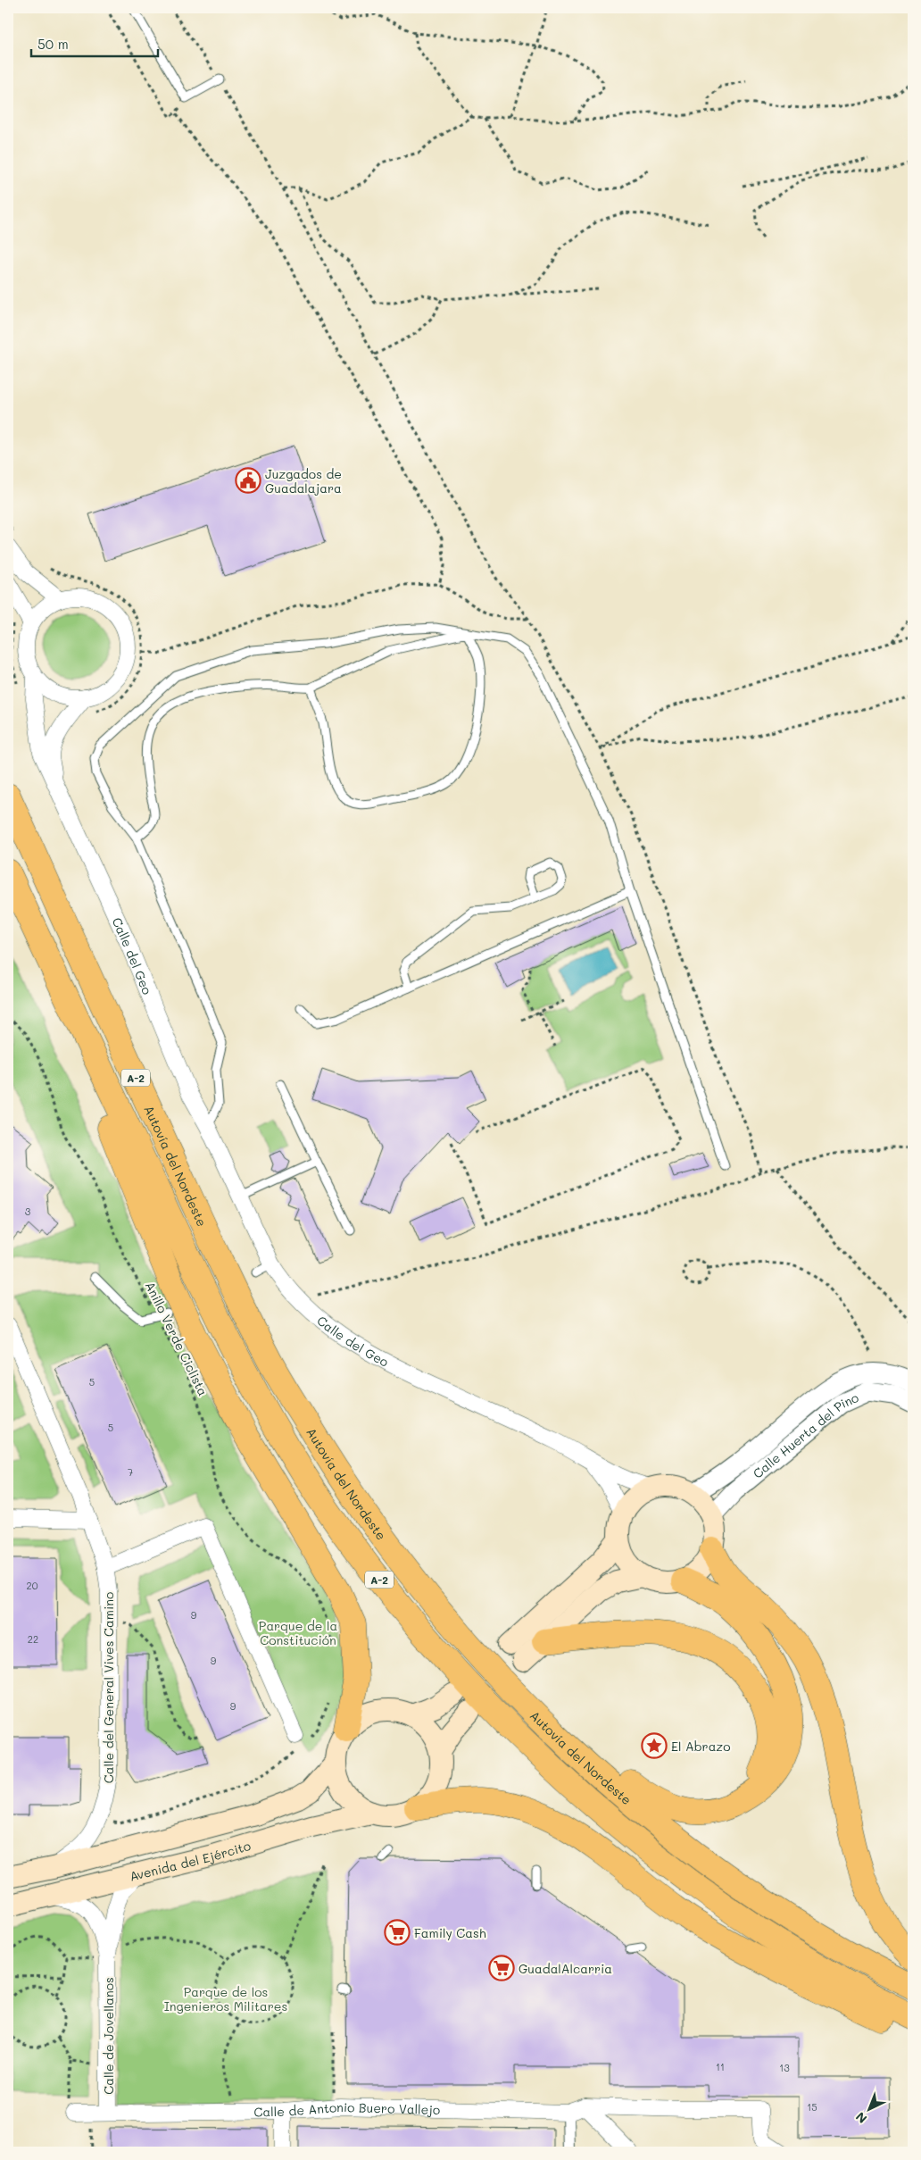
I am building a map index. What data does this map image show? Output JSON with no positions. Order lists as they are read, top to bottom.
{
  "streets": {
    "highway": ["A-2", "Autovía del Nordeste"],
    "main road": ["Avenida del Ejército"],
    "street": [
      "Calle del Geo",
      "Calle Huerta del Pino",
      "Calle del General Vives Camino",
      "Calle de Jovellanos",
      "Calle de Antonio Buero Vallejo"
    ],
    "path": ["Anillo Verde Ciclista"]
  },
  "crossings": [
    ["Calle del Geo", "Calle Huerta del Pino"],
    ["Avenida del Ejército", "Calle de Jovellanos"],
    ["Calle de Jovellanos", "Calle de Antonio Buero Vallejo"]
  ],
  "parks": ["Parque de la Constitución", "Parque de los Ingenieros Militares"],
  "places": {
    "public building": ["Juzgados de Guadalajara"],
    "place": ["El Abrazo"],
    "supermarket": ["Family Cash", "GuadalAlcarria"]
  },
  "house_numbers": [
    "3",
    "5",
    "5",
    "7",
    "20",
    "9",
    "22",
    "9",
    "9",
    "11",
    "13",
    "15"
  ],
  "scale_bar": "50 m",
  "north": "bottom left"
}
